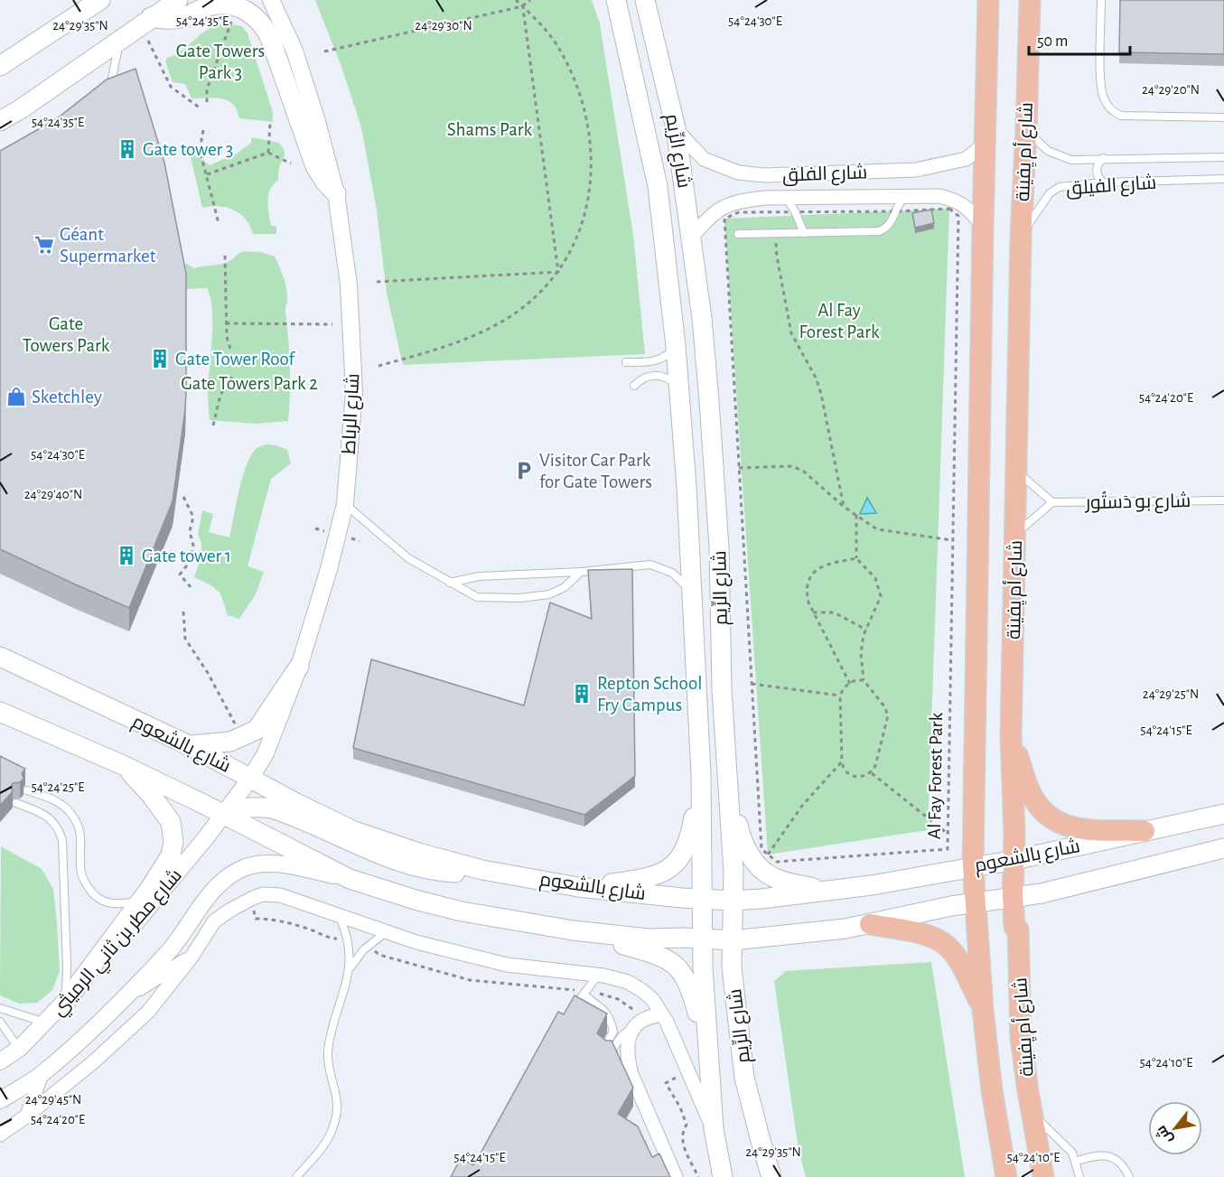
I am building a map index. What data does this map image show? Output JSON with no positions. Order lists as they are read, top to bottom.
{
  "streets": {
    "main road": ["شارع الرِّيم", "شارع أم يِفينة", "شارع بالشعوم"],
    "street": ["شارع الفلق", "شارع الرباط", "شارع مطر بن ثاني الرميثي"],
    "lane": ["شارع الفيلق", "شارع بو دَستُور"],
    "path": ["Al Fay Forest Park"]
  },
  "crossings": [
    ["شارع الرِّيم", "شارع الفلق"],
    ["شارع الرِّيم", "شارع بالشعوم"],
    ["شارع أم يِفينة", "شارع الفلق"],
    ["شارع أم يِفينة", "شارع الفيلق"],
    ["شارع أم يِفينة", "شارع بالشعوم"],
    ["شارع الرباط", "شارع بالشعوم"],
    ["شارع الرباط", "شارع مطر بن ثاني الرميثي"],
    ["شارع بالشعوم", "شارع مطر بن ثاني الرميثي"]
  ],
  "parks": [
    "Gate Towers Park 3",
    "Shams Park",
    "Al Fay Forest Park",
    "Gate Towers Park",
    "Gate Towers Park 2"
  ],
  "places": {
    "building": [
      "Gate tower 3",
      "Gate Tower Roof",
      "Gate tower 1",
      "Repton School Fry Campus"
    ],
    "supermarket": ["Géant Supermarket"],
    "shop": ["Sketchley"],
    "parking": ["Visitor Car Park for Gate Towers"]
  },
  "scale_bar": "50 m",
  "north": "bottom left",
  "coordinates": [
    "54°24'35\"E",
    "54°24'30\"E",
    "24°29'35\"N",
    "24°29'30\"N",
    "24°29'20\"N",
    "54°24'20\"E",
    "24°29'40\"N",
    "24°29'25\"N",
    "54°24'15\"E",
    "54°24'25\"E",
    "54°24'10\"E",
    "24°29'45\"N"
  ]
}
